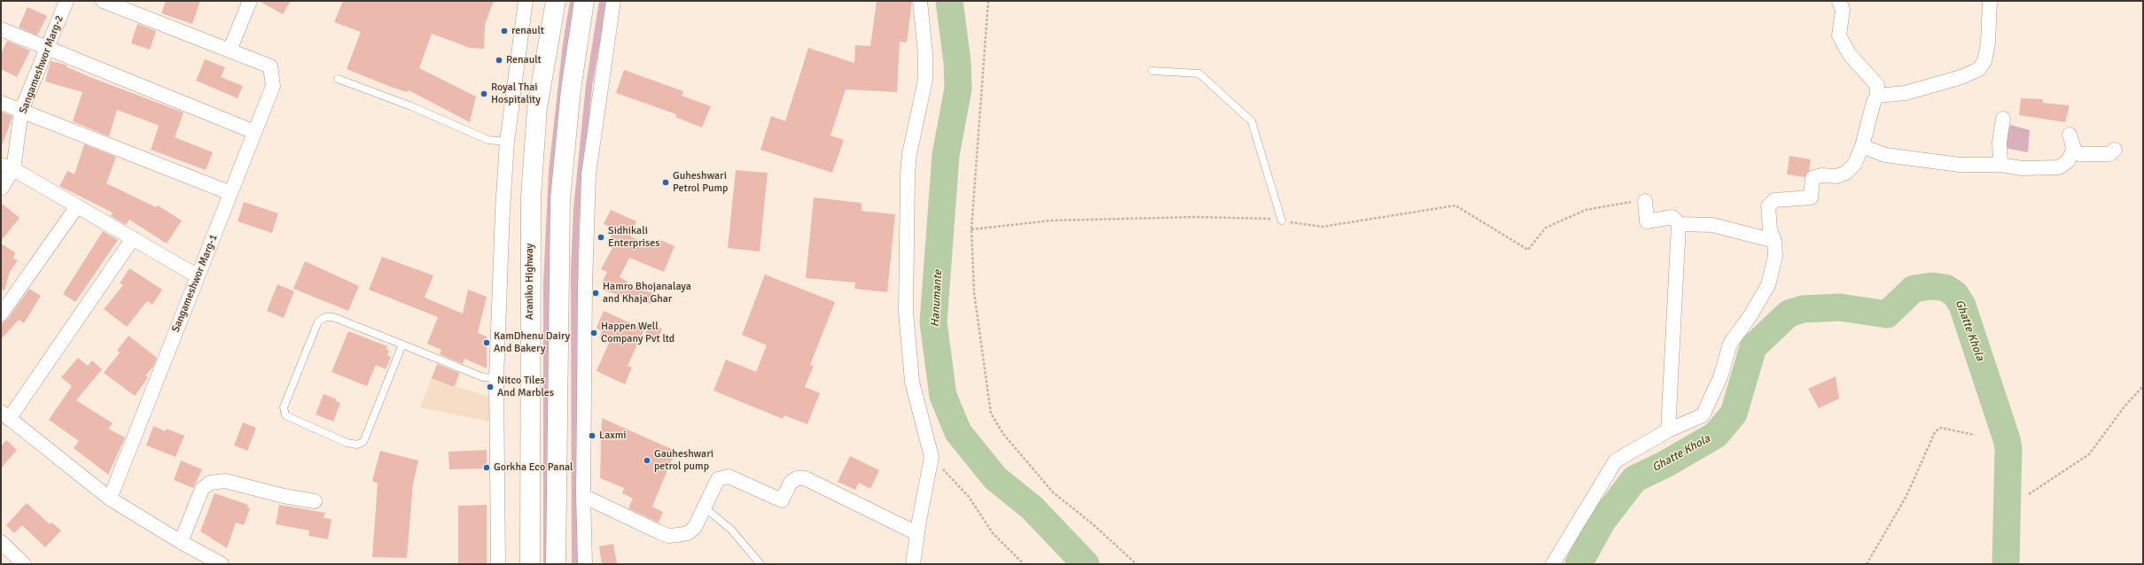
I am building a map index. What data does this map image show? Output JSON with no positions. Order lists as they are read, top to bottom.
{
  "streets": {
    "highway": ["Araniko Highway"],
    "street": ["Sangameshwor Marg-2", "Sangameshwor Marg-1"]
  },
  "water": ["Hanumante", "Ghatte Khola"],
  "places": [
    "renault",
    "Renault",
    "Royal Thai Hospitality",
    "Guheshwari Petrol Pump",
    "Sidhikali Enterprises",
    "Hamro Bhojanalaya and Khaja Ghar",
    "Happen Well Company Pvt ltd",
    "KamDhenu Dairy And Bakery",
    "Nitco Tiles And Marbles",
    "Laxmi",
    "Gauheshwari petrol pump",
    "Gorkha Eco Panal"
  ]
}
